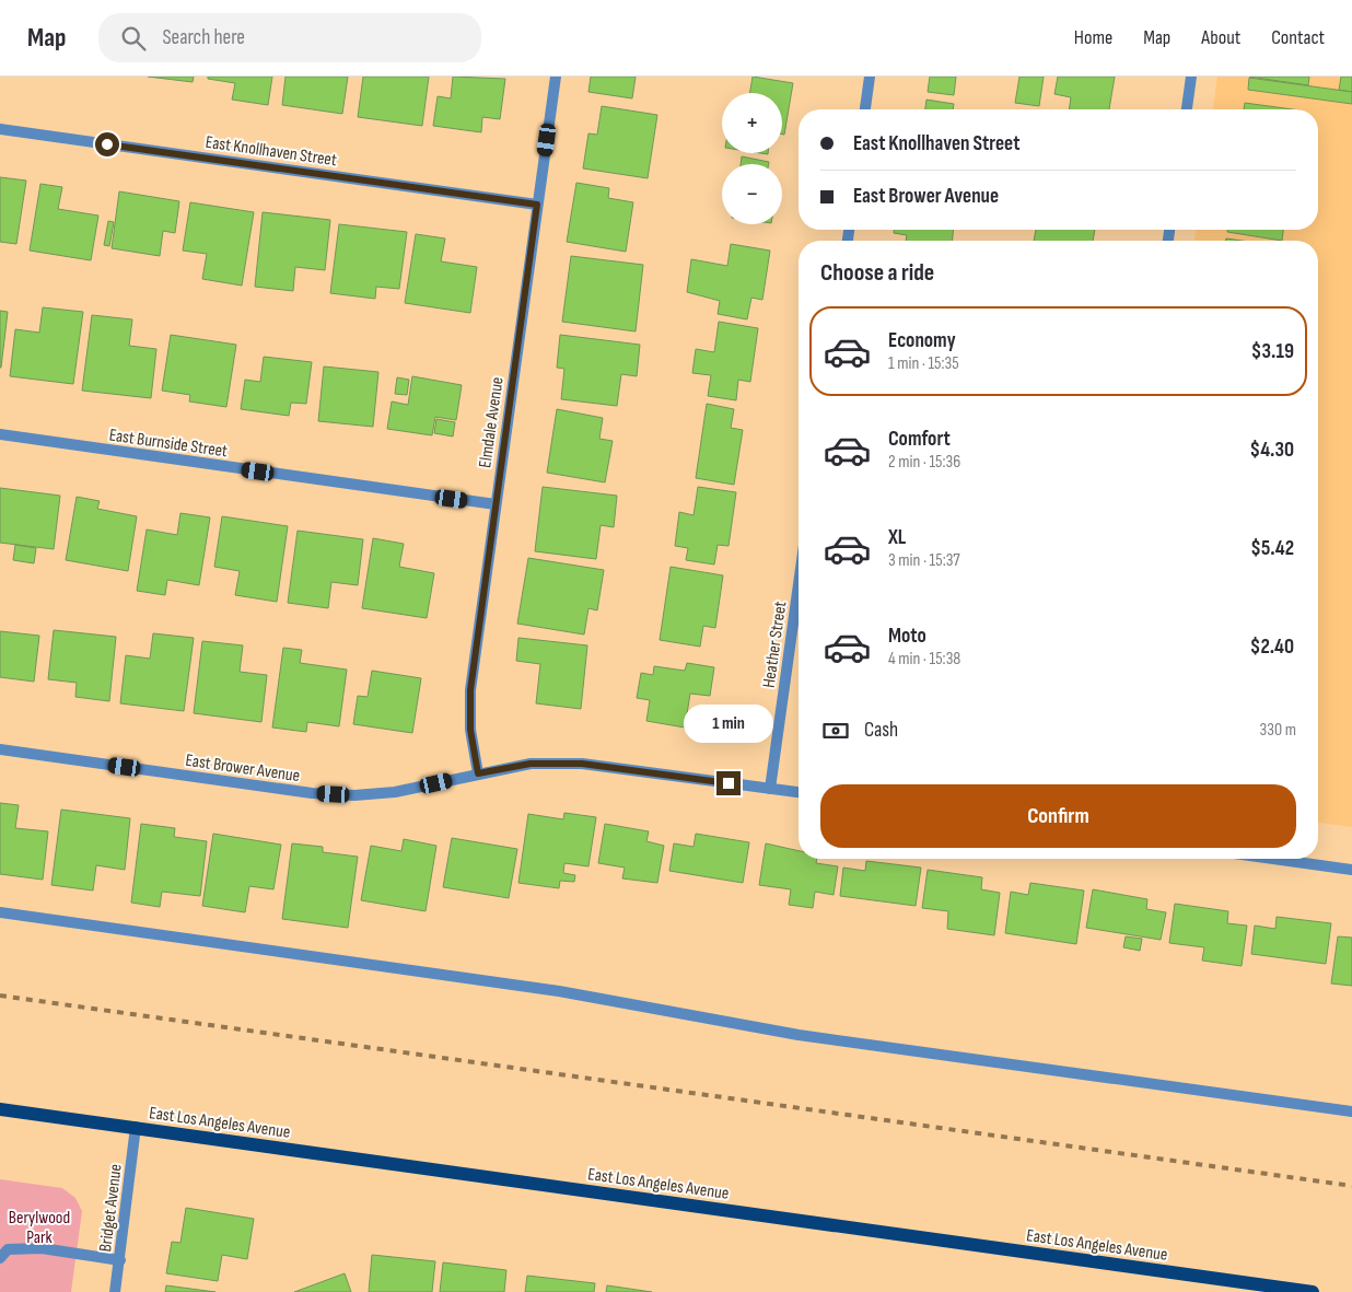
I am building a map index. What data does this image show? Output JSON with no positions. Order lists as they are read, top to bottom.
{
  "streets": {
    "main road": ["East Los Angeles Avenue"],
    "street": [
      "East Knollhaven Street",
      "Elmdale Avenue",
      "East Burnside Street",
      "Heather Street",
      "East Brower Avenue",
      "Bridget Avenue"
    ]
  },
  "crossings": [
    ["East Knollhaven Street", "Elmdale Avenue"],
    ["Elmdale Avenue", "East Burnside Street"],
    ["Elmdale Avenue", "East Brower Avenue"],
    ["Heather Street", "East Brower Avenue"],
    ["East Los Angeles Avenue", "Bridget Avenue"]
  ],
  "parks": ["Berylwood Park"],
  "page": {
    "header": "Map",
    "search": "Search here",
    "nav": [
      "Home",
      "Map",
      "About",
      "Contact"
    ],
    "map_buttons": ["+", "−"],
    "banner": ["East Knollhaven Street", "East Brower Avenue"],
    "heading": "Choose a ride",
    "list": [
      {
        "name": "Economy",
        "note": "1 min · 15:35",
        "value": "$3.19"
      },
      {
        "name": "Comfort",
        "note": "2 min · 15:36",
        "value": "$4.30"
      },
      {
        "name": "XL",
        "note": "3 min · 15:37",
        "value": "$5.42"
      },
      {
        "name": "Moto",
        "note": "4 min · 15:38",
        "value": "$2.40"
      }
    ],
    "pay": ["Cash", "330 m"],
    "bubble": "1 min",
    "buttons": "Confirm"
  }
}
